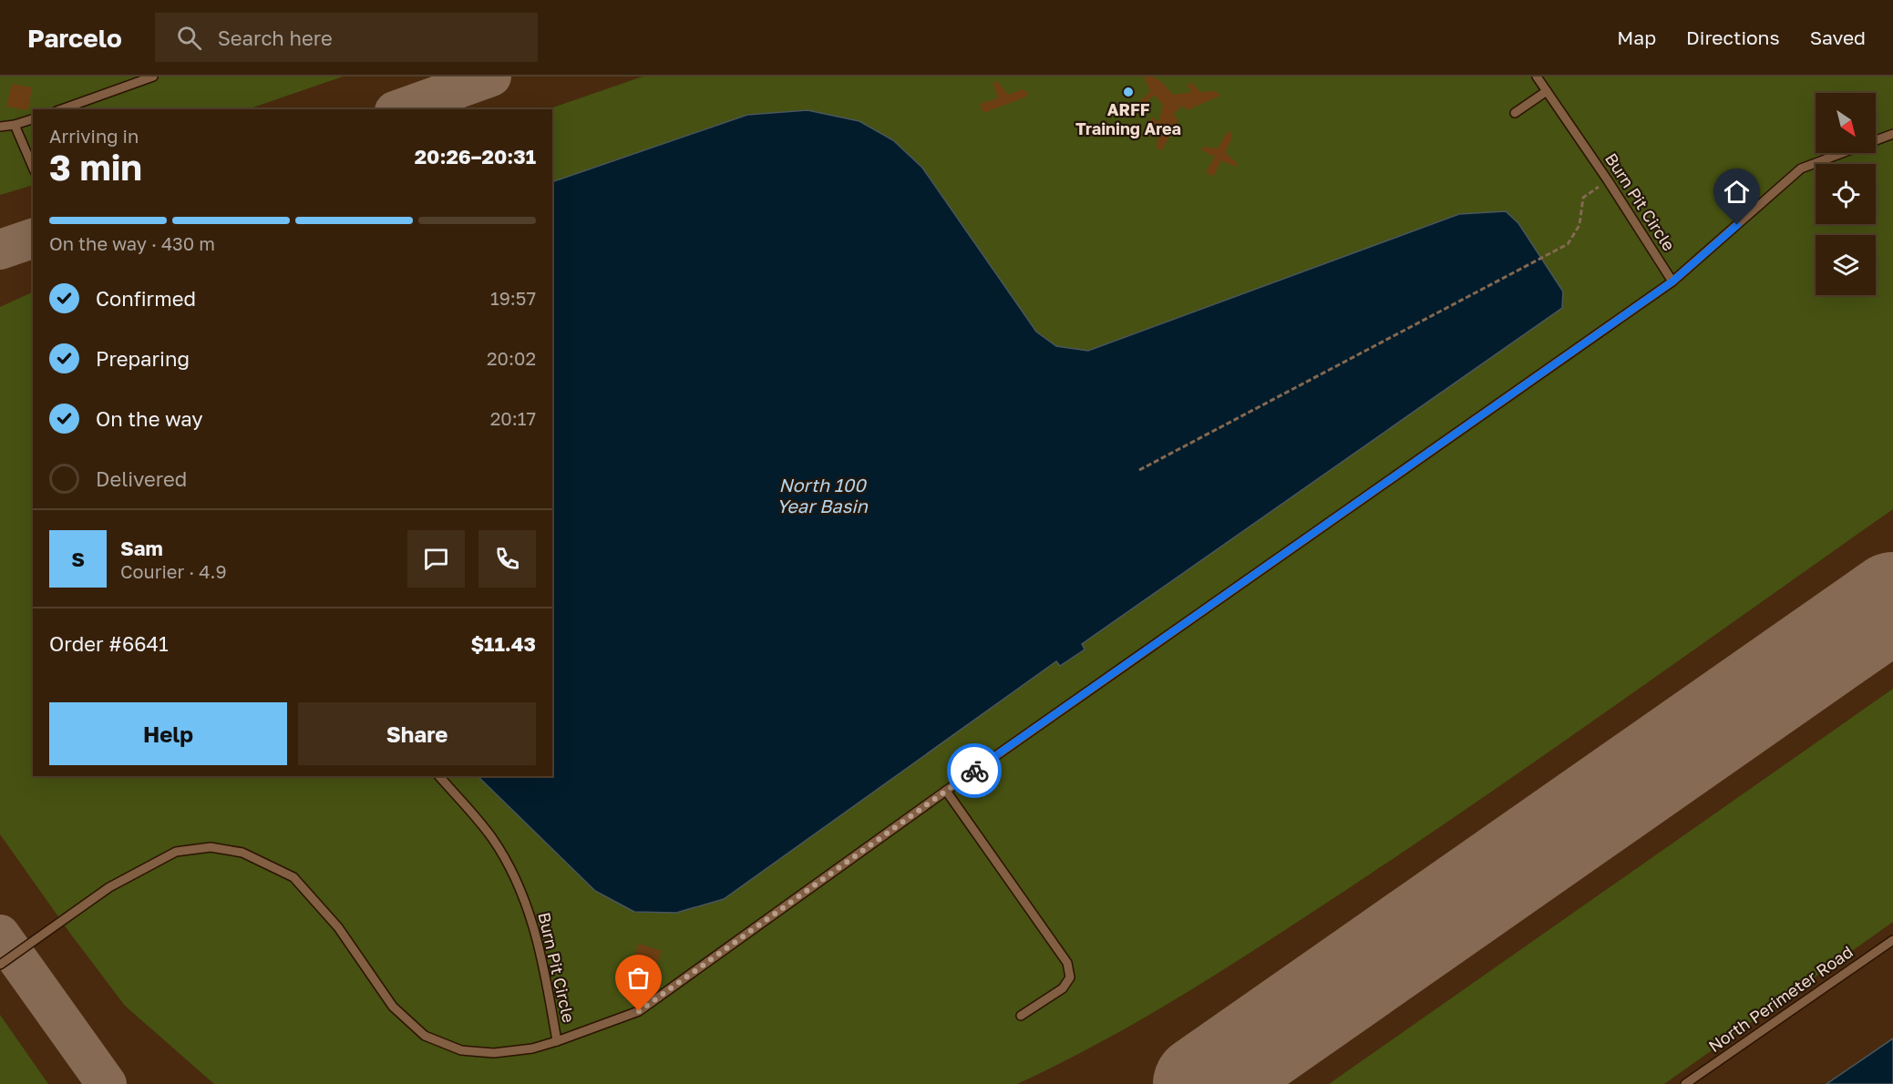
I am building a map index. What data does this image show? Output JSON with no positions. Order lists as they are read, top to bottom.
{
  "streets": {
    "lane": ["Burn Pit Circle", "North Perimeter Road"]
  },
  "water": ["North 100 Year Basin"],
  "places": ["ARFF Training Area"],
  "north": "bottom right",
  "page": {
    "header": "Parcelo",
    "search": "Search here",
    "nav": ["Map", "Directions", "Saved"],
    "heading": ["3 min", "Arriving in", "20:26–20:31"],
    "panel": [
      "Sam",
      "Courier · 4.9",
      "Order #6641",
      "$11.43"
    ],
    "bar": "On the way · 430 m",
    "list": [
      ["Confirmed", "19:57"],
      ["Preparing", "20:02"],
      ["On the way", "20:17"],
      "Delivered"
    ],
    "round": "S",
    "buttons": ["Help", "Share"]
  }
}
